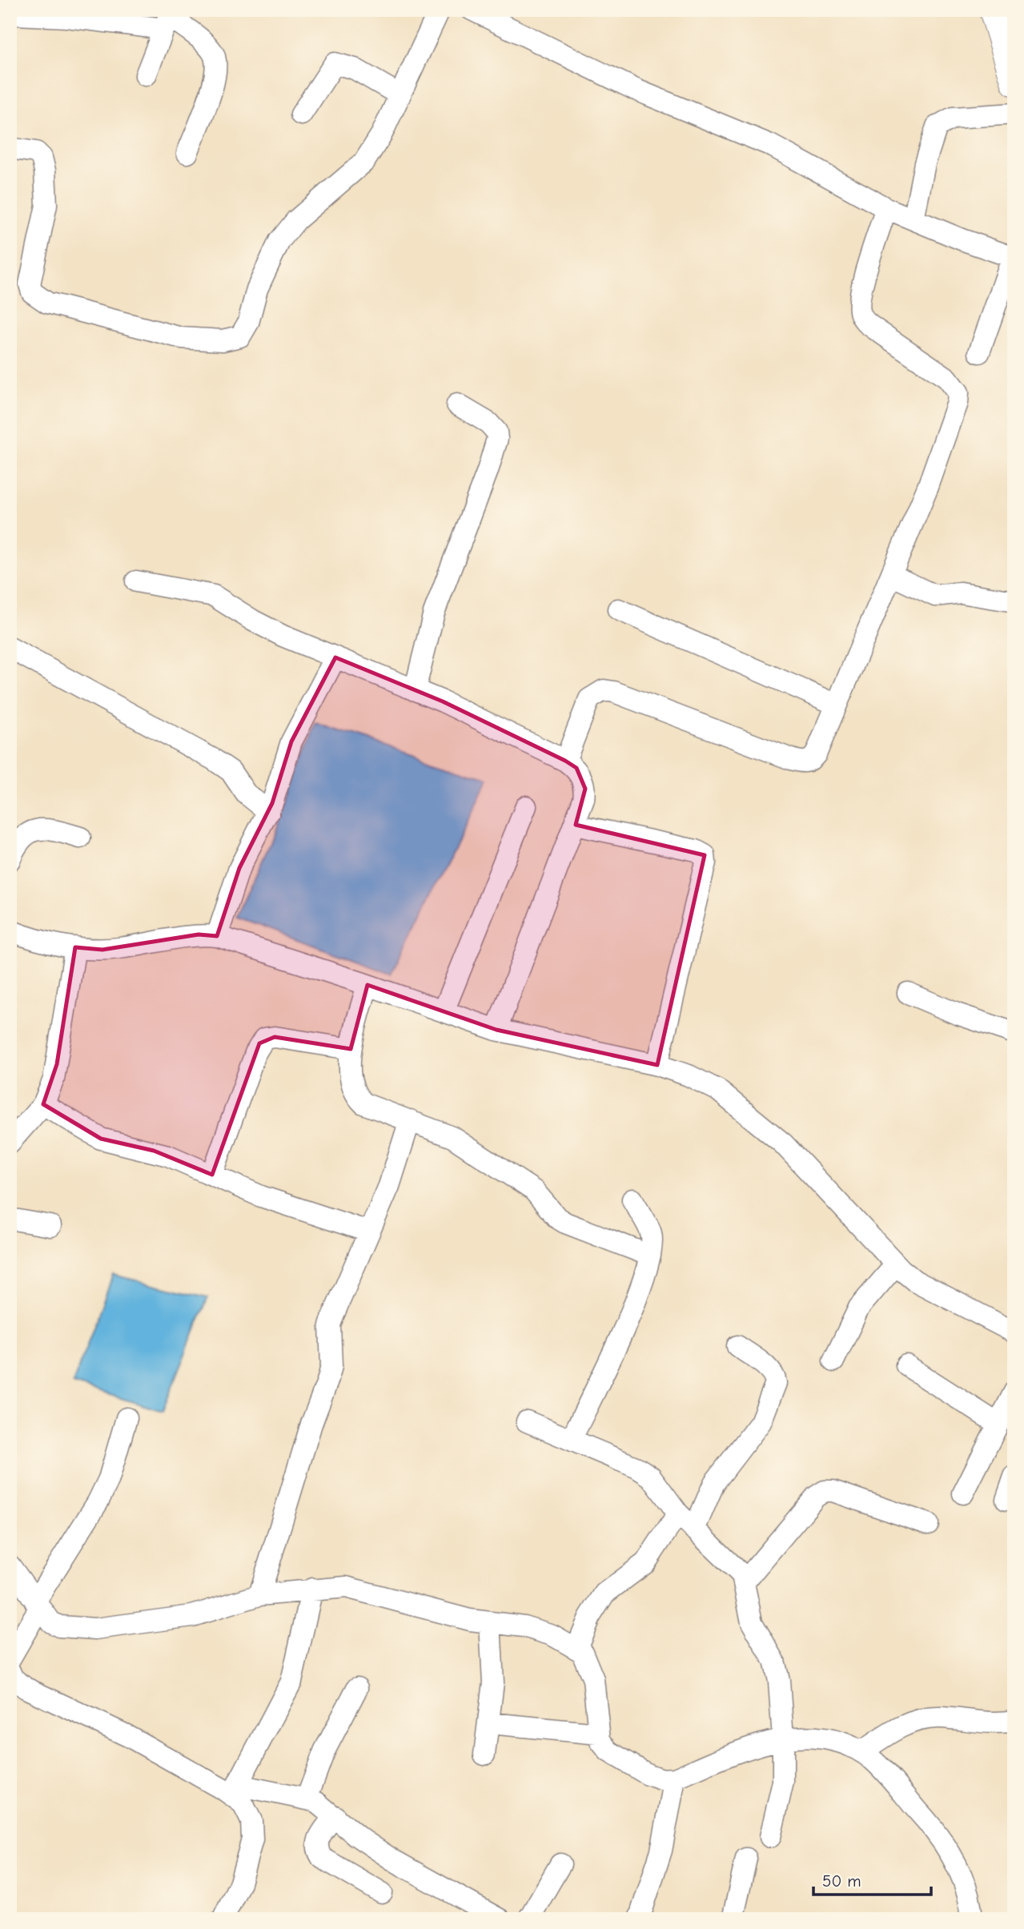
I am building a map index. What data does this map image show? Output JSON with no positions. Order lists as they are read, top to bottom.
{
  "scale_bar": "50 m"
}
